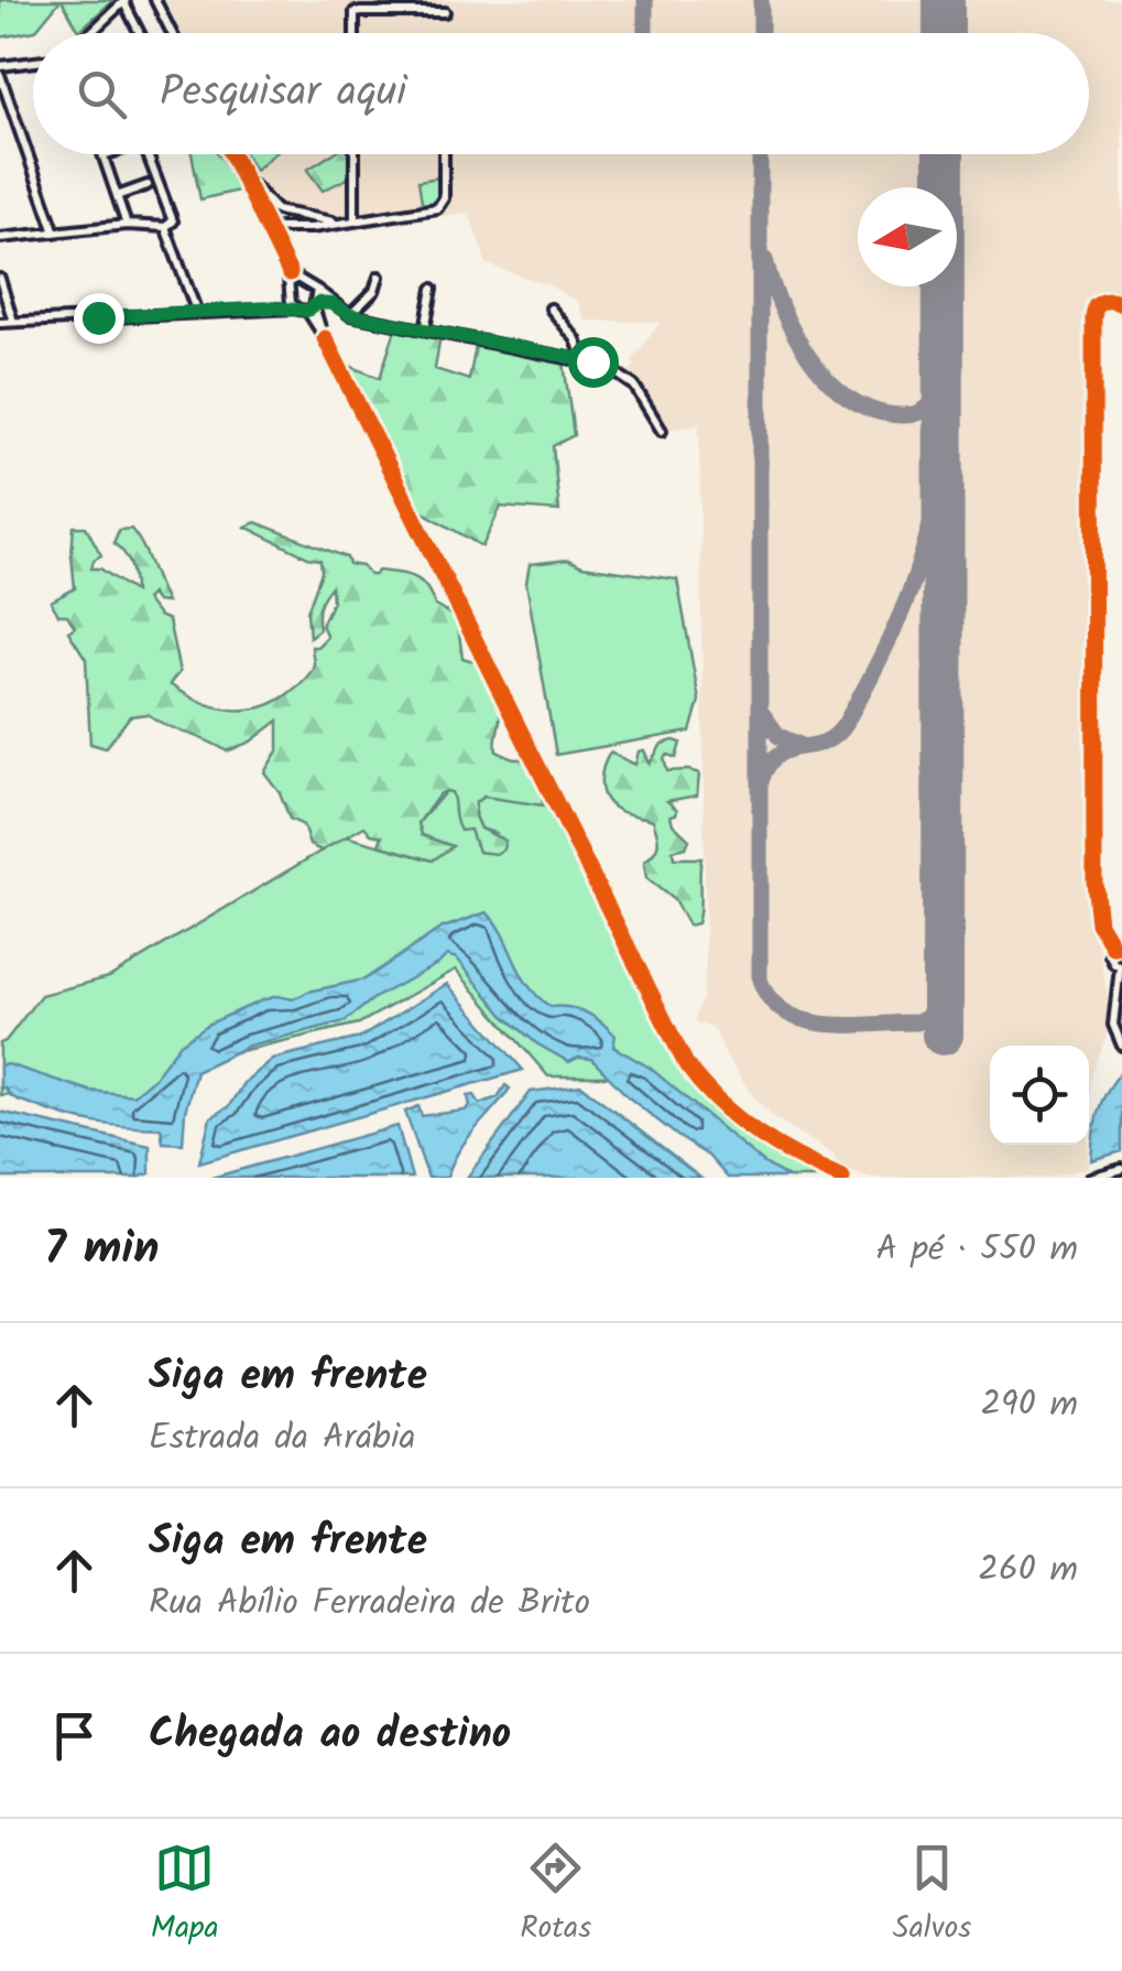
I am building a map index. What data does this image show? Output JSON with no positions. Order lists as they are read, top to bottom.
{
  "north": "left",
  "page": {
    "search": "Pesquisar aqui",
    "heading": ["7 min", "A pé · 550 m"],
    "list": [
      ["Siga em frente", "Estrada da Arábia", "290 m"],
      ["Siga em frente", "Rua Abílio Ferradeira de Brito", "260 m"],
      "Chegada ao destino"
    ],
    "nav": ["Mapa", "Rotas", "Salvos"]
  }
}
